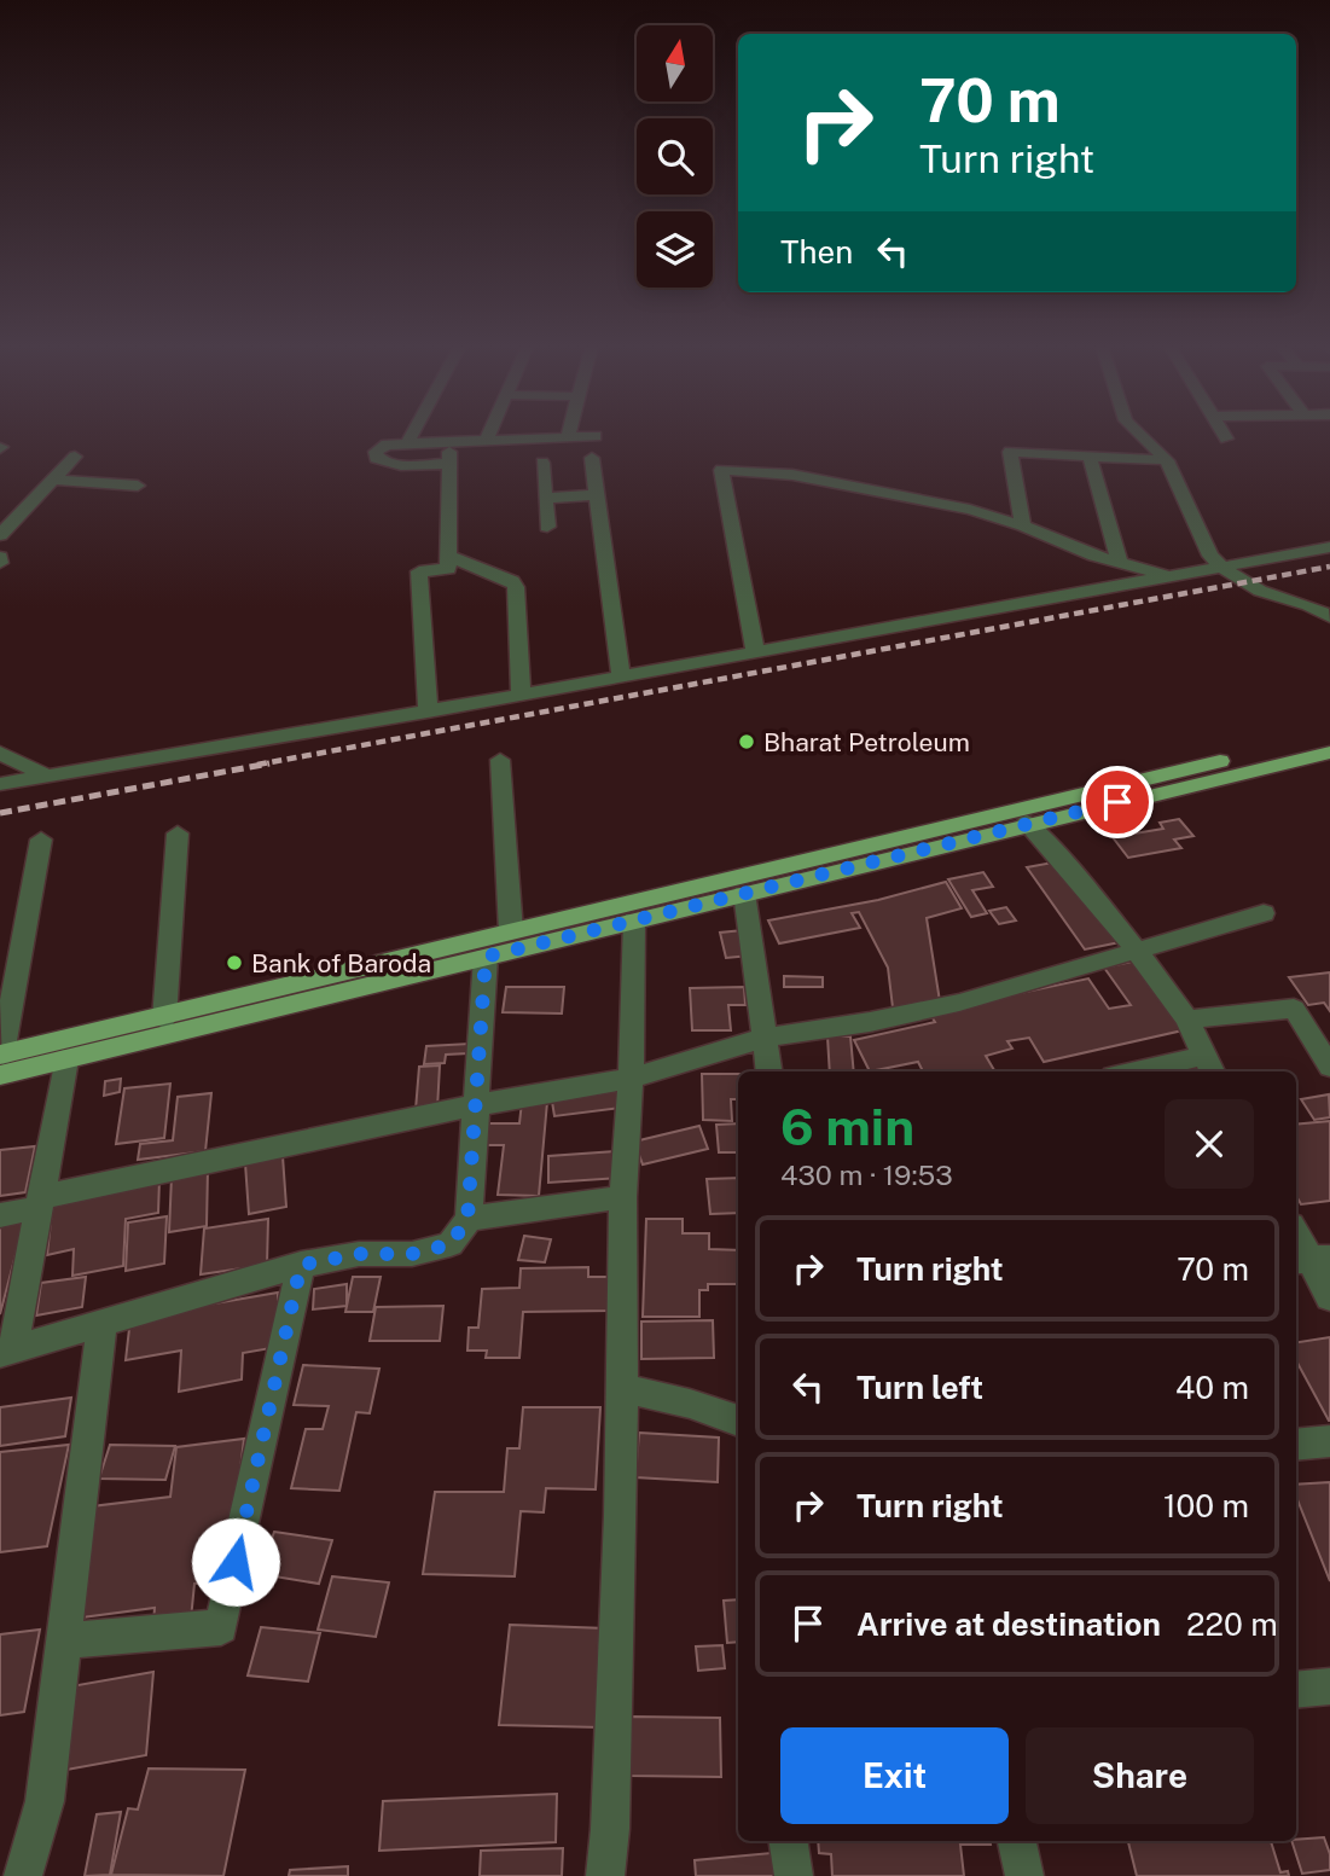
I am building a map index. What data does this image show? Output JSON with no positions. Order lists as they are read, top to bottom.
{
  "places": ["Bharat Petroleum", "Bank of Baroda"],
  "north": "top",
  "page": {
    "turn": ["70 m", "Turn right"],
    "then": "Then",
    "heading": ["6 min", "430 m · 19:53"],
    "list": [
      {
        "name": "Turn right",
        "value": "70 m"
      },
      {
        "name": "Turn left",
        "value": "40 m"
      },
      {
        "name": "Turn right",
        "value": "100 m"
      },
      {
        "name": "Arrive at destination",
        "value": "220 m"
      }
    ],
    "buttons": ["Exit", "Share"]
  }
}
